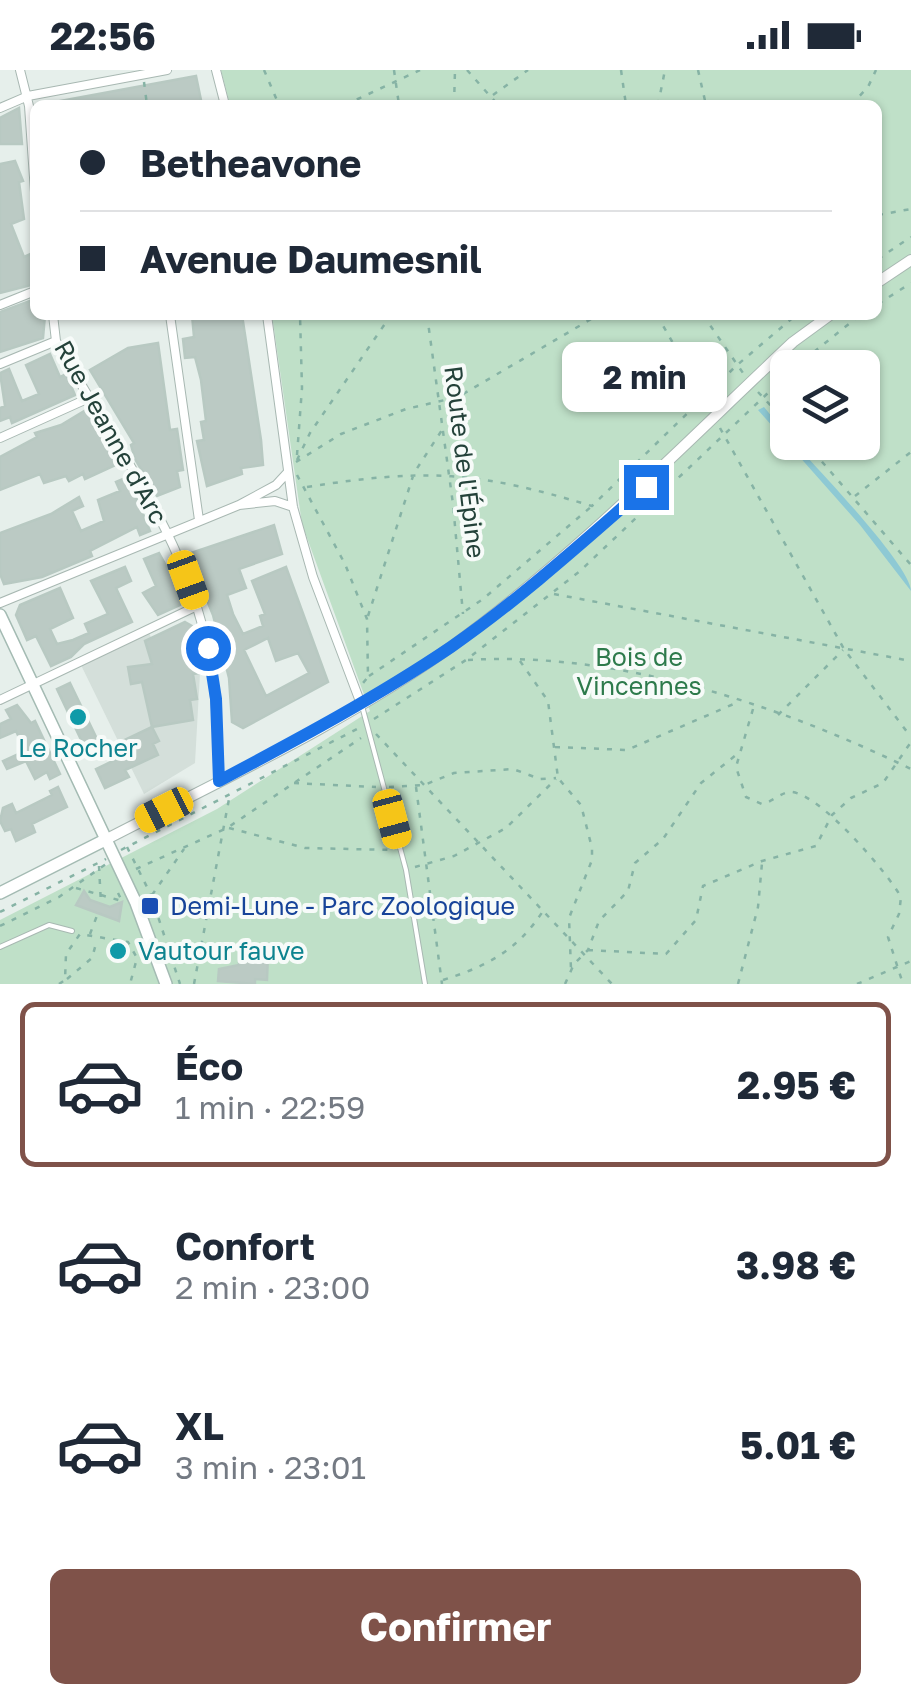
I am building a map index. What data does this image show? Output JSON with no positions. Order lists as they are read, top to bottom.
{
  "streets": {
    "street": ["Rue Jeanne d'Arc"],
    "path": ["Route de l'Épine"]
  },
  "parks": ["Bois de Vincennes"],
  "places": {
    "other": ["Le Rocher", "Vautour fauve"],
    "transit": ["Demi-Lune - Parc Zoologique"]
  },
  "page": {
    "status": "22:56",
    "banner": ["Betheavone", "Avenue Daumesnil"],
    "bubble": "2 min",
    "list": [
      {
        "name": "Éco",
        "note": "1 min · 22:59",
        "value": "2.95 €"
      },
      {
        "name": "Confort",
        "note": "2 min · 23:00",
        "value": "3.98 €"
      },
      {
        "name": "XL",
        "note": "3 min · 23:01",
        "value": "5.01 €"
      }
    ],
    "buttons": "Confirmer"
  }
}
